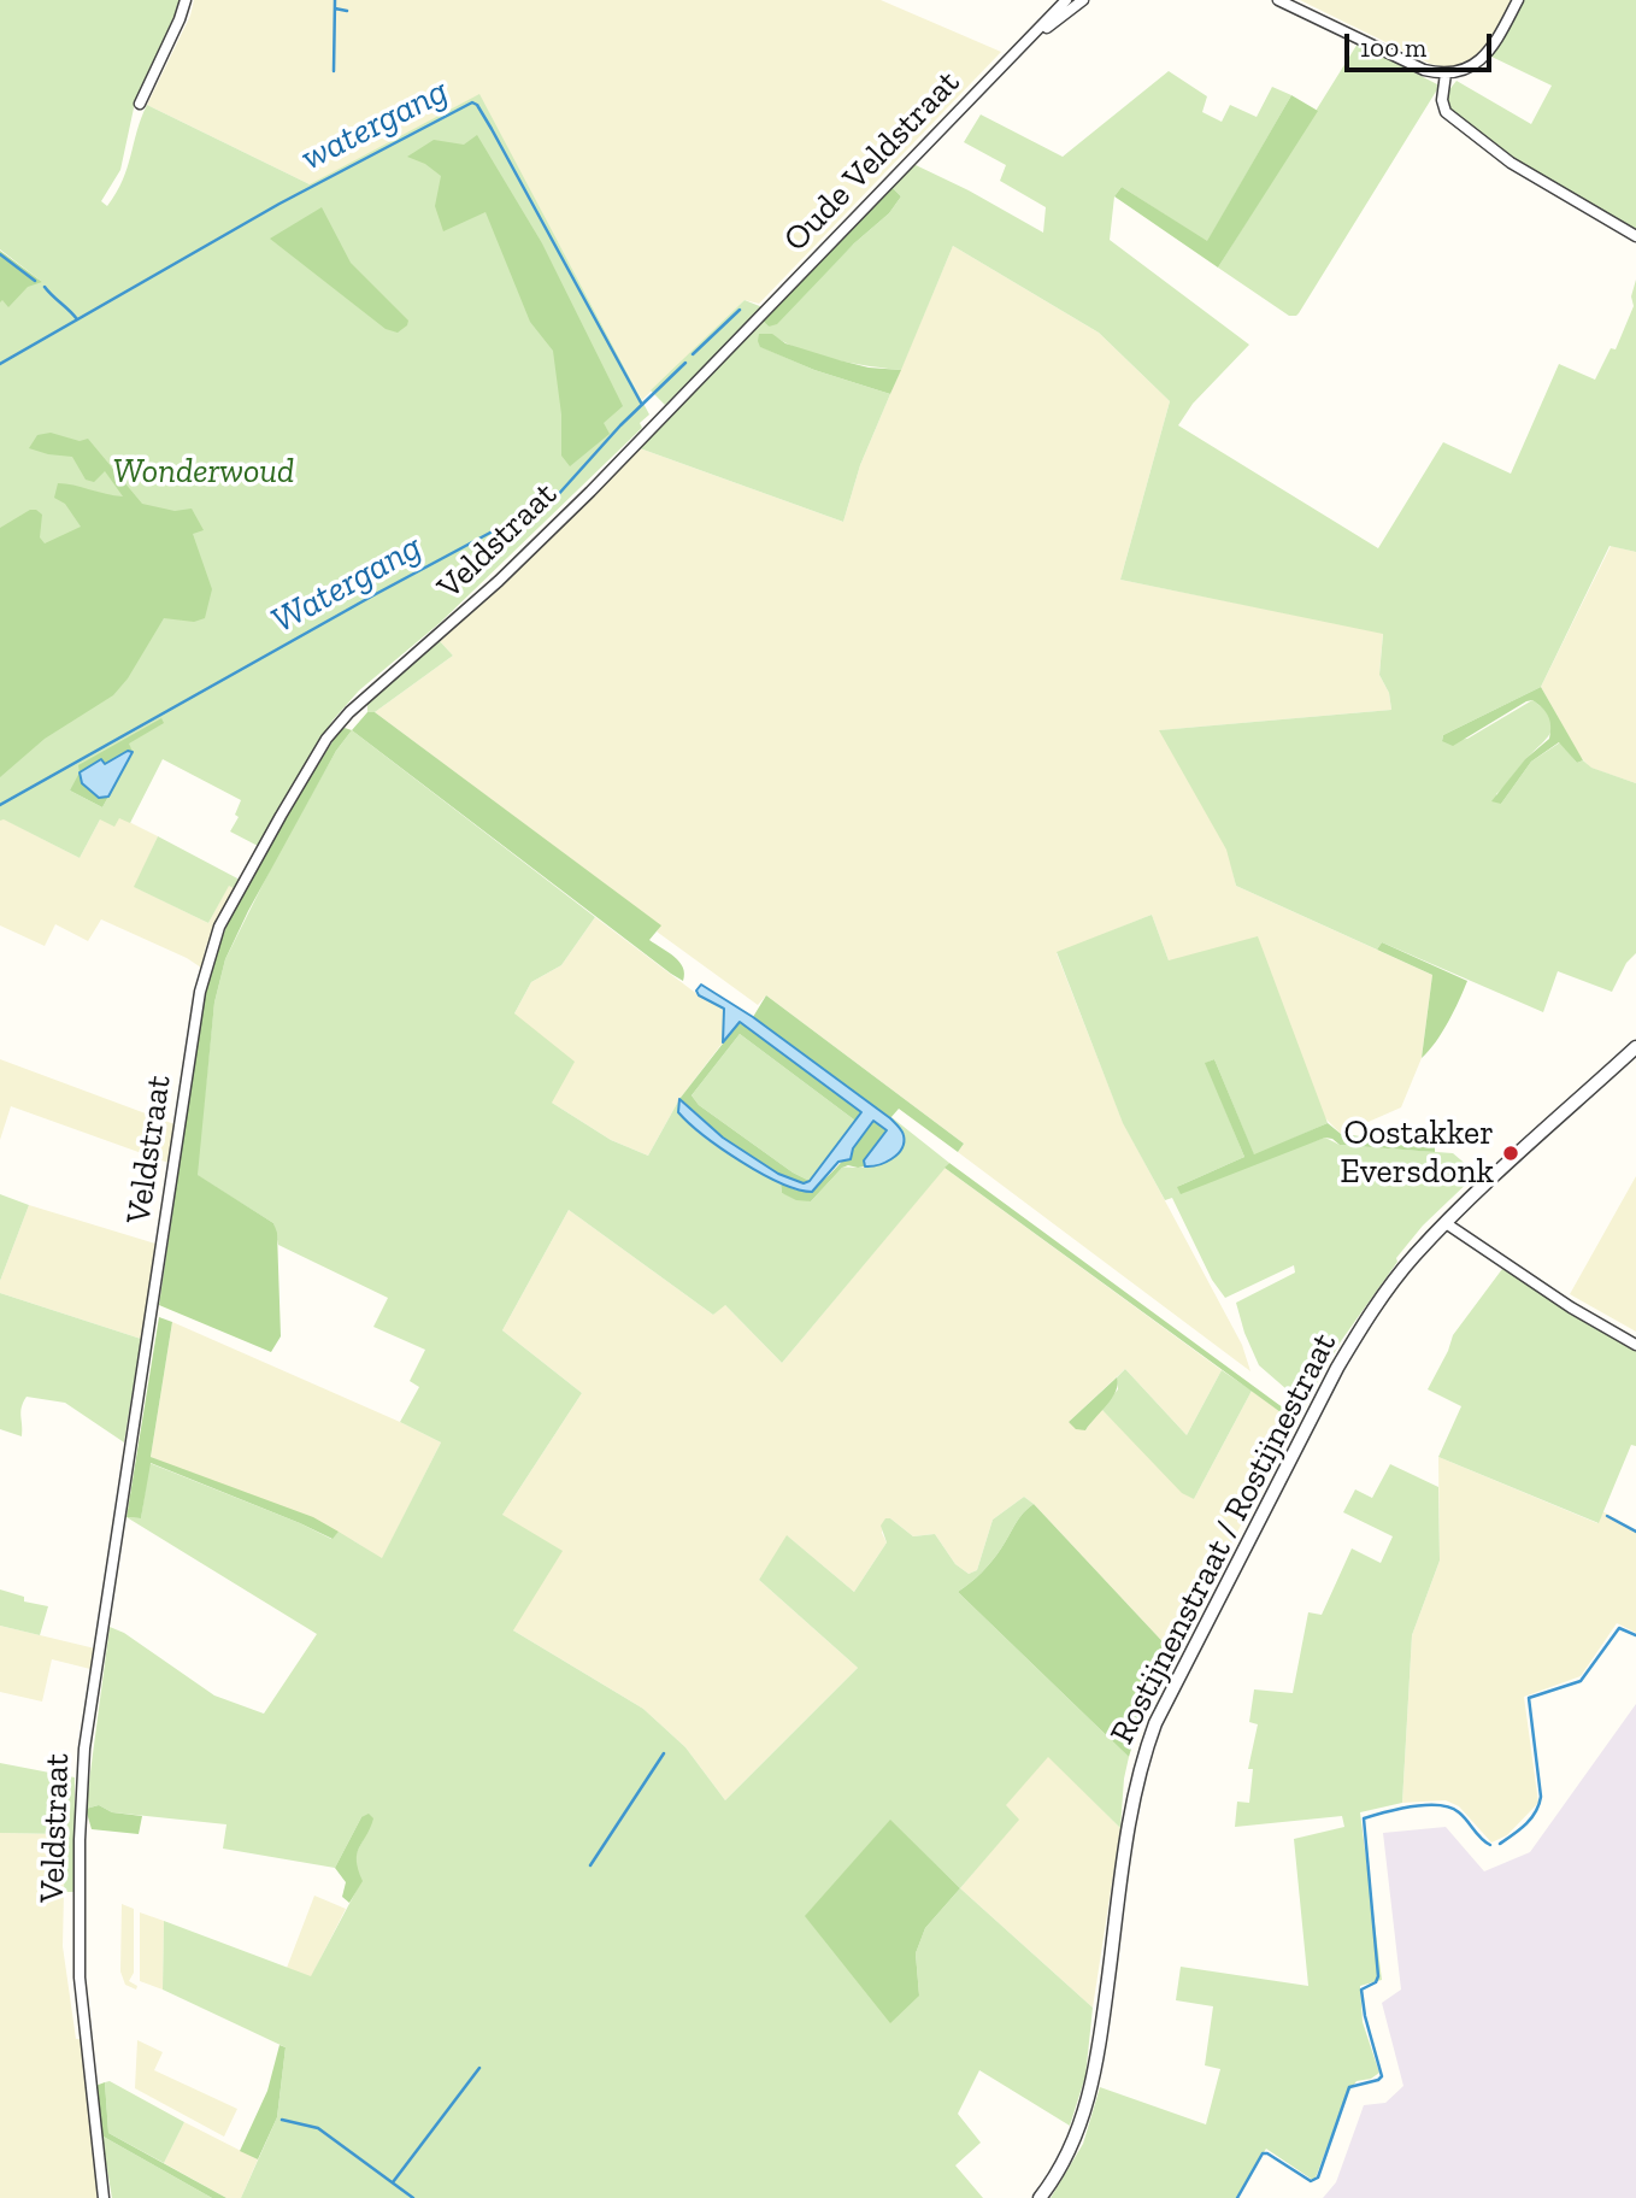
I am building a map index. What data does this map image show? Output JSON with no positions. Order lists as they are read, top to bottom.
{
  "streets": {
    "street": ["Oude Veldstraat", "Veldstraat", "Rostijnenstraat / Rostijnestraat"]
  },
  "crossings": [
    ["Oude Veldstraat", "Veldstraat"]
  ],
  "water": ["watergang", "Watergang"],
  "parks": ["Wonderwoud"],
  "places": ["Oostakker Eversdonk"],
  "scale_bar": "100 m"
}
